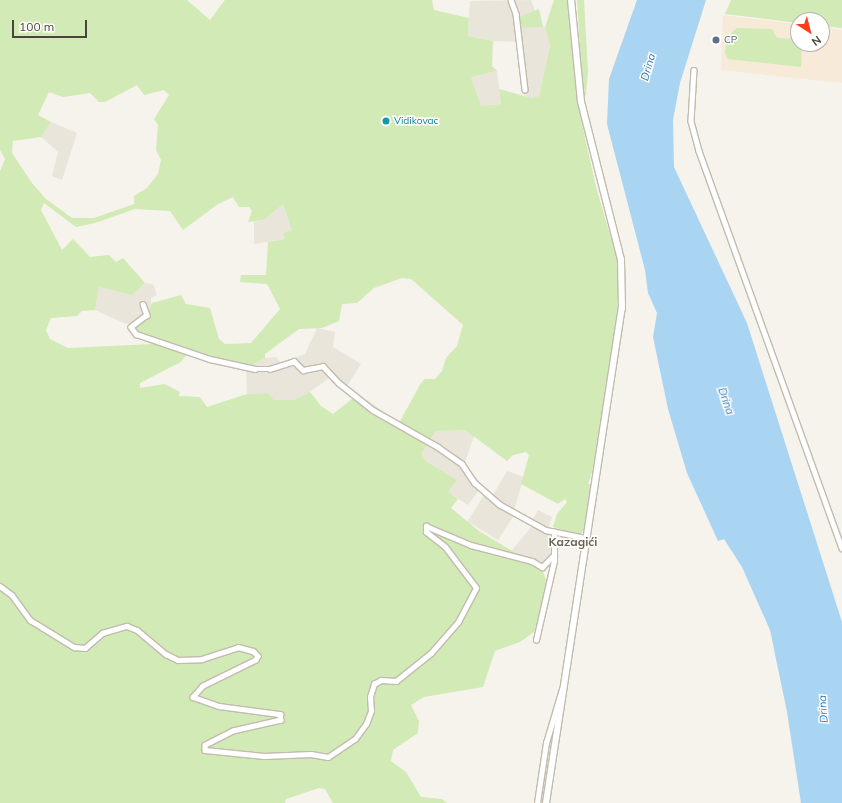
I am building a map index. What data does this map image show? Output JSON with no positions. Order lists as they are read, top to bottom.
{
  "districts": ["Kazagići"],
  "water": ["Drina"],
  "places": ["CP", "Vidikovac"],
  "scale_bar": "100 m",
  "north": "bottom right"
}
